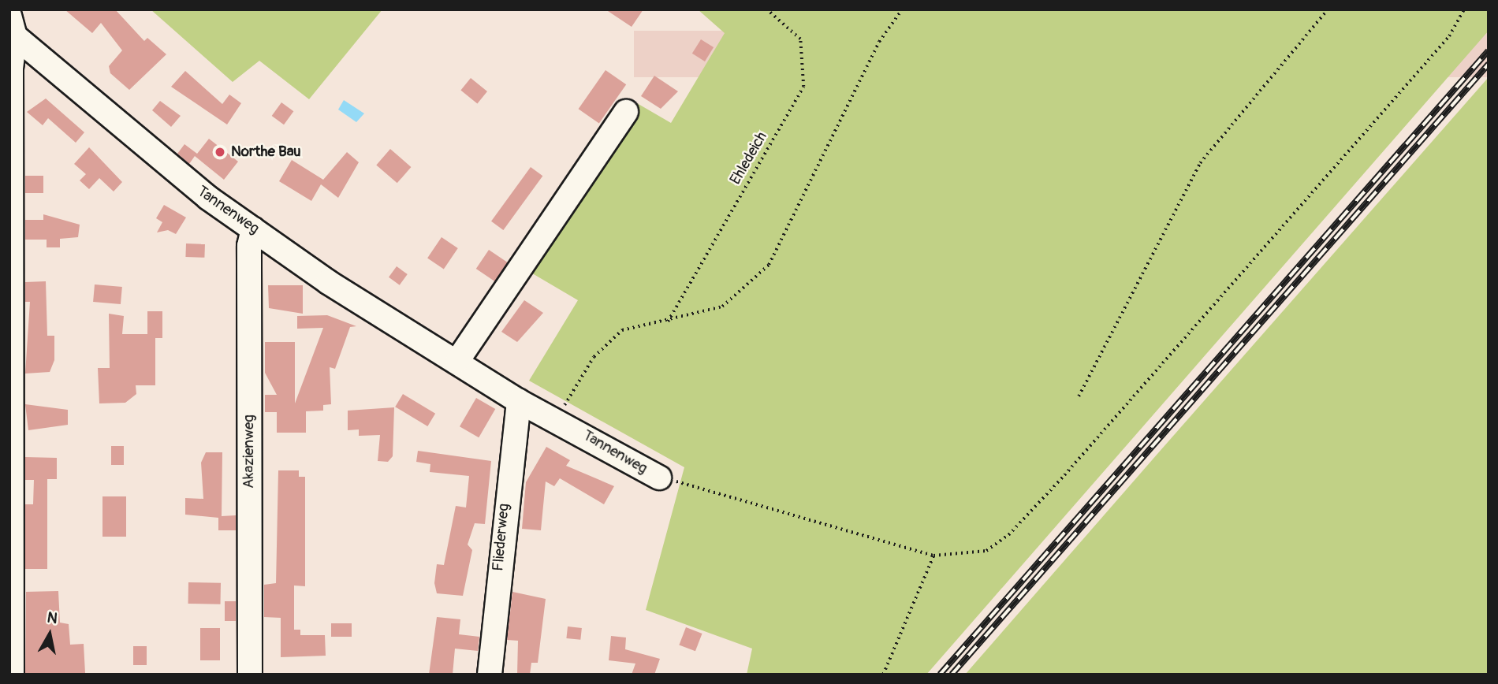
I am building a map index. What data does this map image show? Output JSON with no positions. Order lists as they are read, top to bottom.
{
  "streets": {
    "street": ["Tannenweg", "Akazienweg", "Fliederweg"],
    "path": ["Ehledeich"]
  },
  "crossings": [
    ["Tannenweg", "Akazienweg"],
    ["Tannenweg", "Fliederweg"]
  ],
  "places": ["Northe Bau"],
  "north": "top"
}
